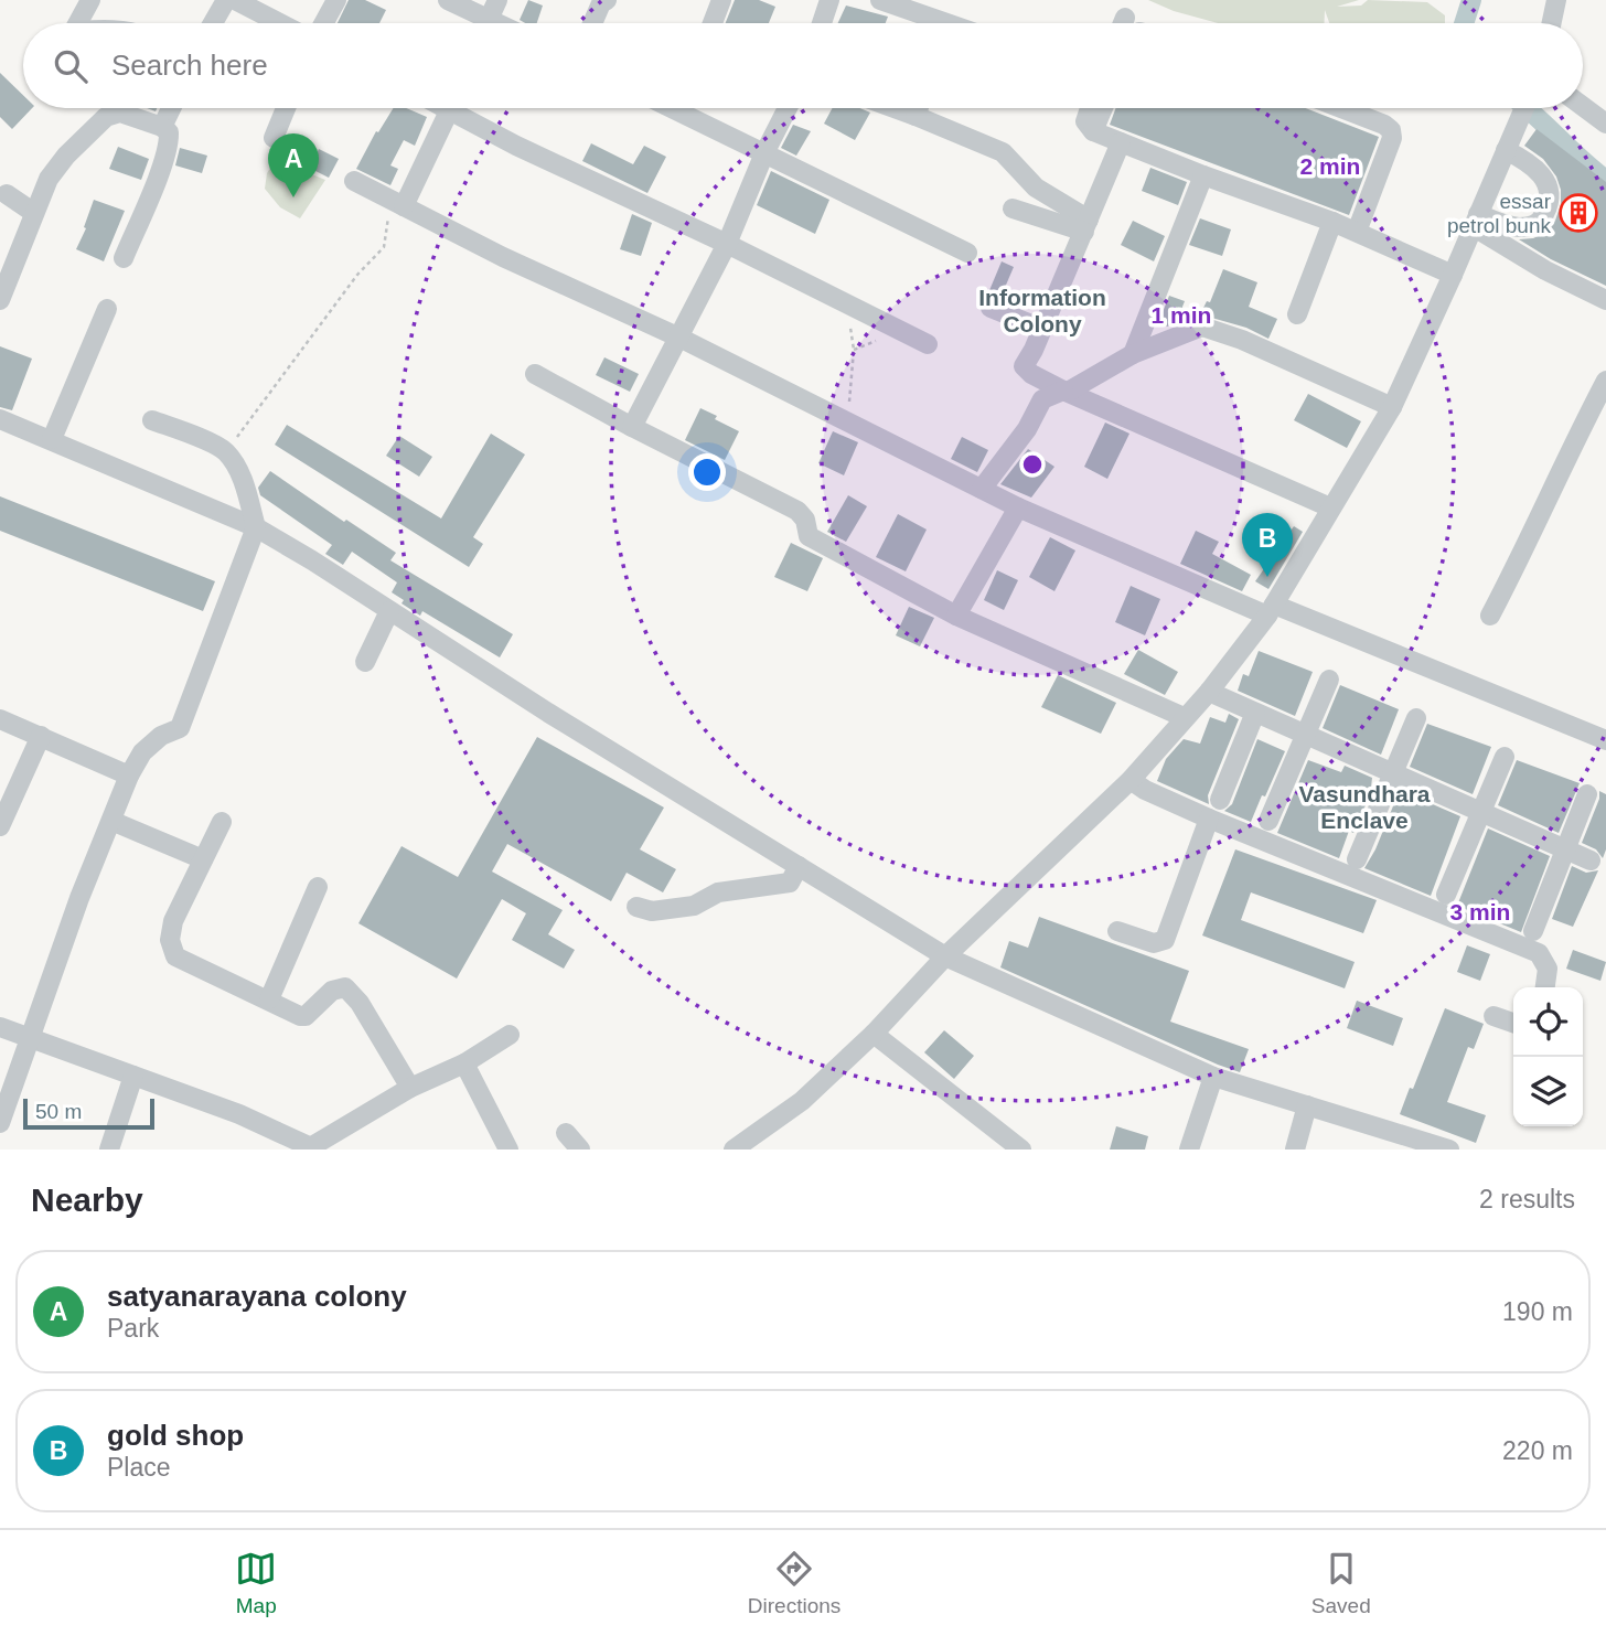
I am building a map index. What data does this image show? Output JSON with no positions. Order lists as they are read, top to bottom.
{
  "districts": ["Information Colony", "Vasundhara Enclave"],
  "places": {
    "building": ["essar petrol bunk"]
  },
  "scale_bar": "50 m",
  "page": {
    "search": "Search here",
    "pins": ["A", "B"],
    "scale": "50 m",
    "heading": ["Nearby", "2 results"],
    "list": [
      {
        "mark": "A",
        "name": "satyanarayana colony",
        "note": "Park",
        "value": "190 m"
      },
      {
        "mark": "B",
        "name": "gold shop",
        "note": "Place",
        "value": "220 m"
      }
    ],
    "nav": ["Map", "Directions", "Saved"]
  },
  "rings": ["2 min", "1 min", "3 min"]
}
